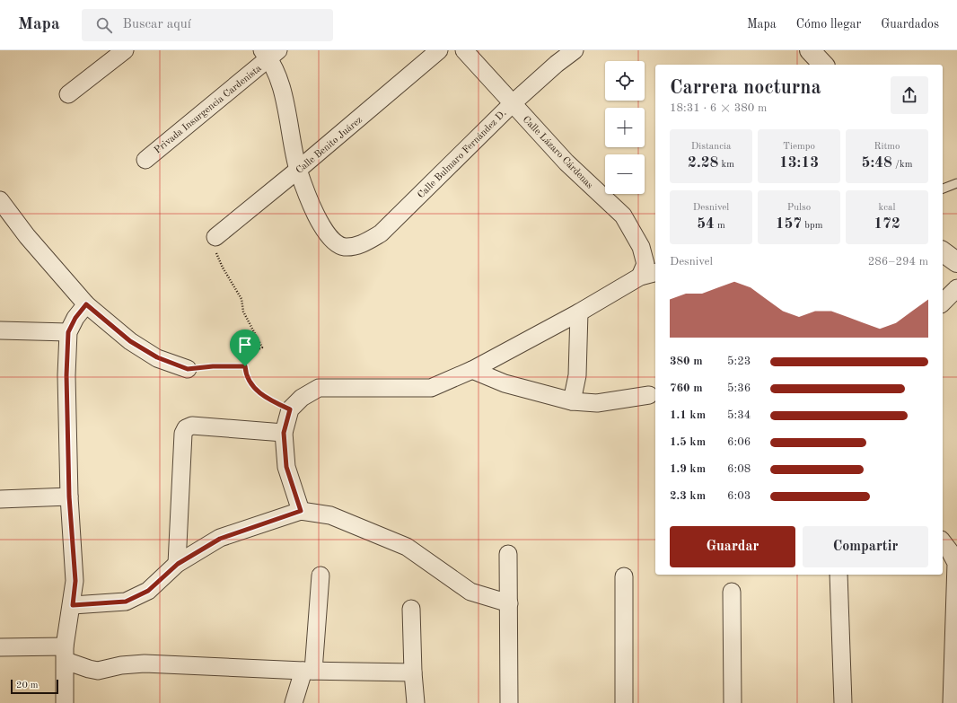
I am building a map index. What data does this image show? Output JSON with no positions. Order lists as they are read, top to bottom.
{
  "streets": {
    "street": [
      "Privada Insurgencia Cardenista",
      "Calle Benito Juárez",
      "Calle Lázaro Cárdenas",
      "Calle Bulmaro Fernández D."
    ]
  },
  "crossings": [
    ["Calle Benito Juárez", "Calle Bulmaro Fernández D."],
    ["Calle Lázaro Cárdenas", "Calle Bulmaro Fernández D."]
  ],
  "scale_bar": "20 m",
  "page": {
    "header": "Mapa",
    "search": "Buscar aquí",
    "nav": ["Mapa", "Cómo llegar", "Guardados"],
    "map_buttons": ["+", "−"],
    "heading": ["Carrera nocturna", "18:31 · 6 × 380 m"],
    "stats": [
      ["Distancia", "2.28 km"],
      ["Tiempo", "13:13"],
      ["Ritmo", "5:48 /km"],
      ["Desnivel", "54 m"],
      ["Pulso", "157 bpm"],
      ["kcal", "172"]
    ],
    "chart": ["Desnivel", "286–294 m"],
    "list": [
      {
        "name": "380 m",
        "note": "5:23"
      },
      {
        "name": "760 m",
        "note": "5:36"
      },
      {
        "name": "1.1 km",
        "note": "5:34"
      },
      {
        "name": "1.5 km",
        "note": "6:06"
      },
      {
        "name": "1.9 km",
        "note": "6:08"
      },
      {
        "name": "2.3 km",
        "note": "6:03"
      }
    ],
    "buttons": ["Guardar", "Compartir"],
    "scale": "20 m"
  }
}
